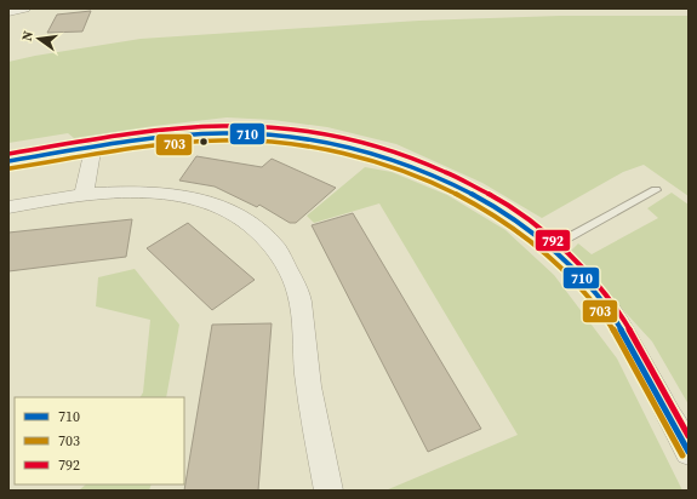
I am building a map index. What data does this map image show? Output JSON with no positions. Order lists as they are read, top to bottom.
{
  "lines": ["transit line 792", "transit line 710", "transit line 703"],
  "legend": ["710", "703", "792"],
  "north": "left"
}
